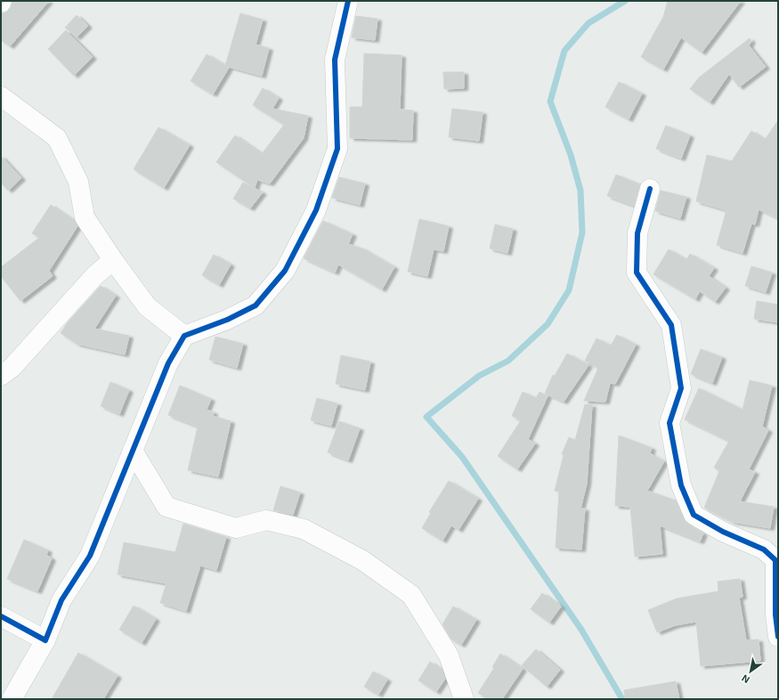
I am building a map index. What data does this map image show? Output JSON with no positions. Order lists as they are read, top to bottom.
{
  "north": "bottom left"
}
